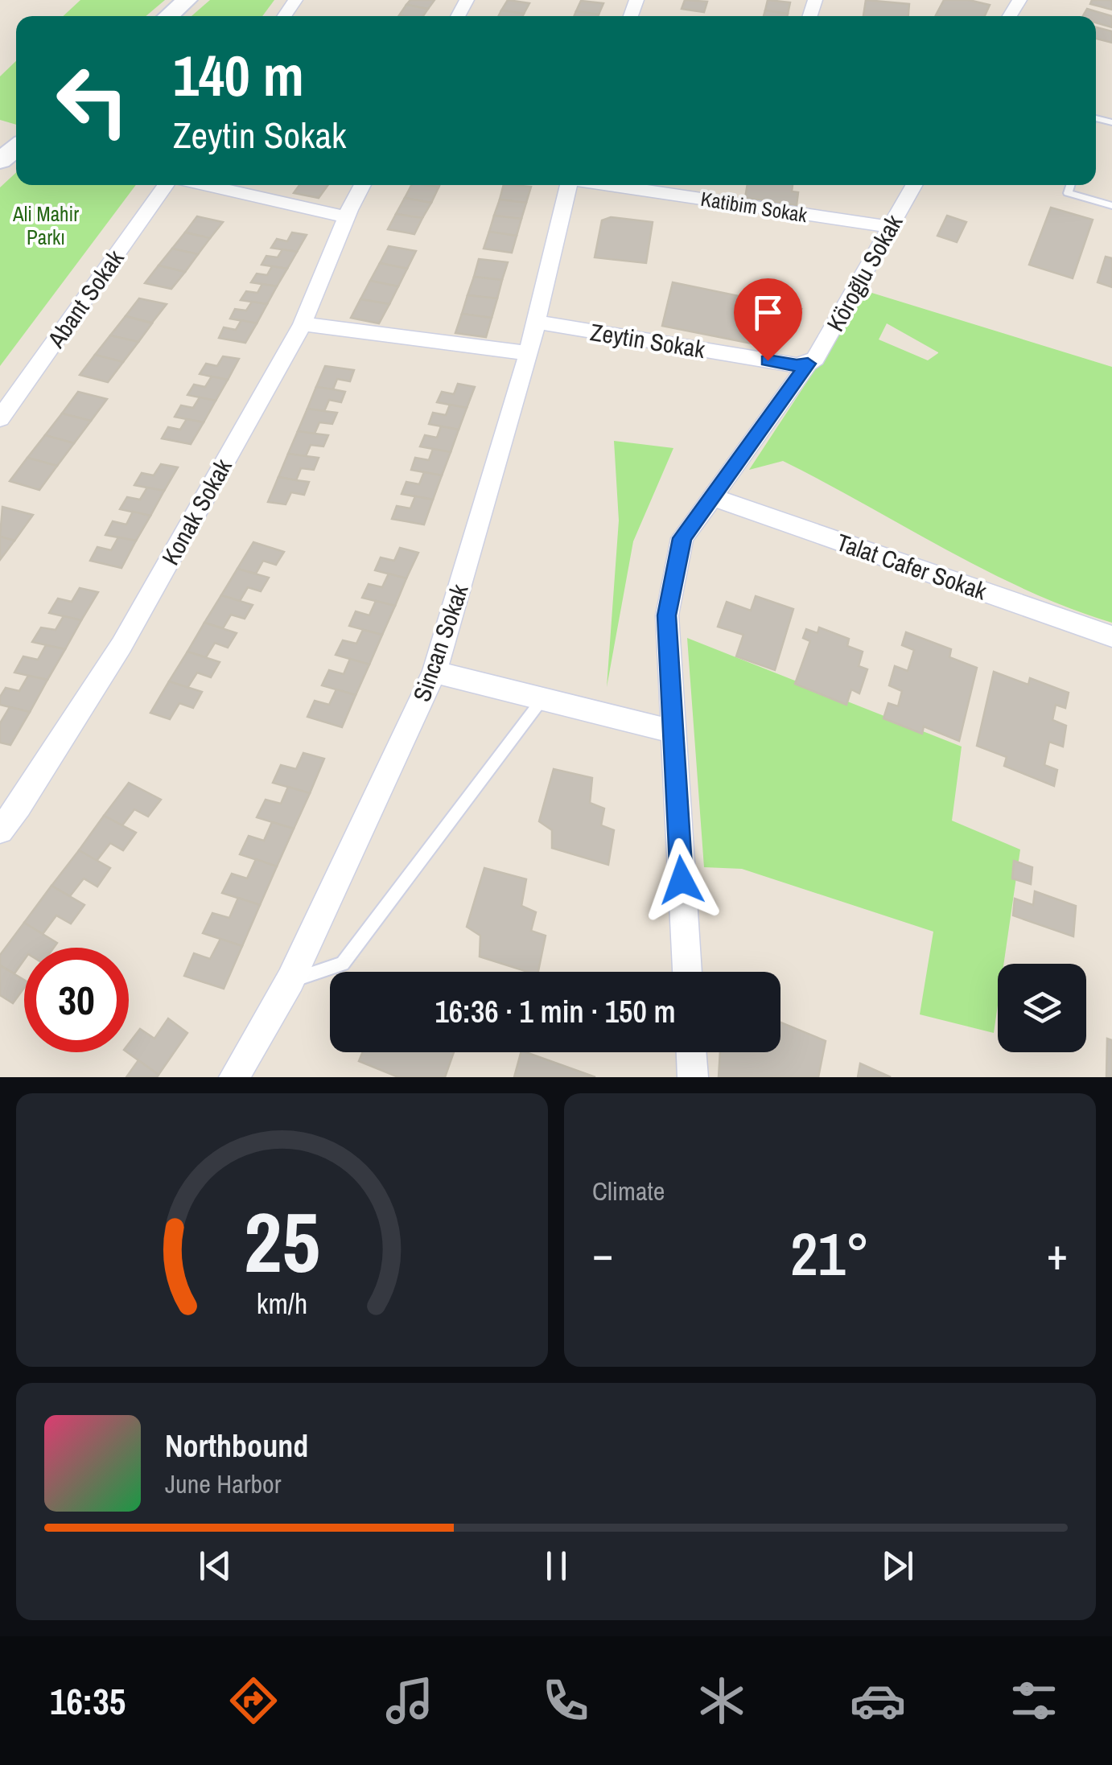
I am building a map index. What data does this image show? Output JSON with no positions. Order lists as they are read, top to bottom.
{
  "streets": {
    "street": [
      "Katibim Sokak",
      "Köroğlu Sokak",
      "Abant Sokak",
      "Zeytin Sokak",
      "Konak Sokak",
      "Talat Cafer Sokak",
      "Sincan Sokak"
    ]
  },
  "crossings": [
    ["Katibim Sokak", "Köroğlu Sokak"],
    ["Köroğlu Sokak", "Zeytin Sokak"],
    ["Köroğlu Sokak", "Talat Cafer Sokak"],
    ["Zeytin Sokak", "Sincan Sokak"]
  ],
  "parks": ["Ali Mahir Parkı"],
  "page": {
    "turn": ["140 m", "Zeytin Sokak"],
    "limit": "30",
    "trip": "16:36 · 1 min · 150 m",
    "tile": "Climate",
    "heat": ["−", "21°", "+"],
    "song": ["Northbound", "June Harbor"],
    "tabs": "16:35",
    "gauge": ["25", "km/h"]
  }
}
